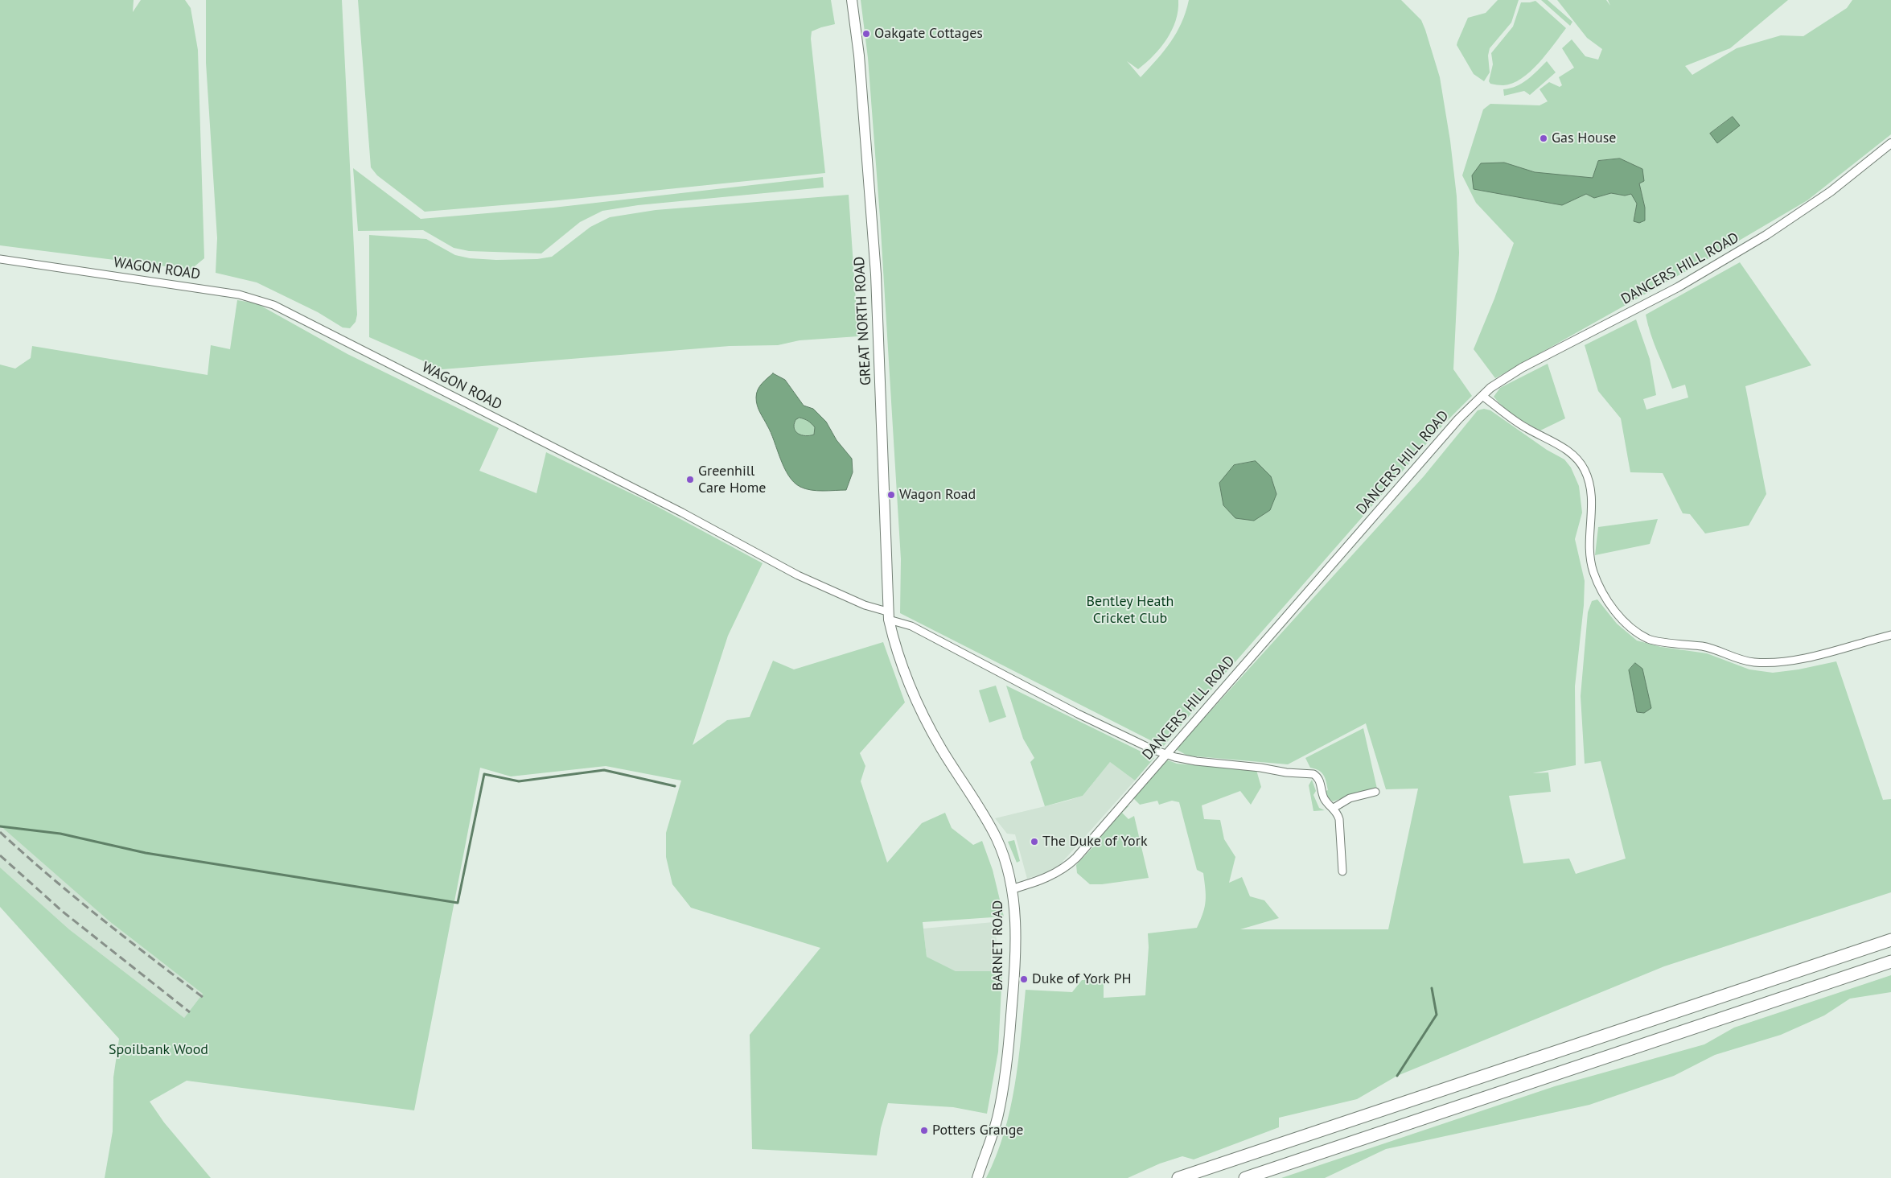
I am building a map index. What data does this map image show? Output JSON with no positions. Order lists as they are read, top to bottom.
{
  "streets": {
    "main road": ["GREAT NORTH ROAD", "BARNET ROAD"],
    "street": ["WAGON ROAD", "DANCERS HILL ROAD"]
  },
  "crossings": [
    ["WAGON ROAD", "DANCERS HILL ROAD"],
    ["WAGON ROAD", "GREAT NORTH ROAD"],
    ["DANCERS HILL ROAD", "BARNET ROAD"],
    ["GREAT NORTH ROAD", "BARNET ROAD"]
  ],
  "parks": ["Bentley Heath Cricket Club", "Spoilbank Wood"],
  "places": [
    "Oakgate Cottages",
    "Gas House",
    "Greenhill Care Home",
    "Wagon Road",
    "The Duke of York",
    "Duke of York PH",
    "Potters Grange"
  ]
}
